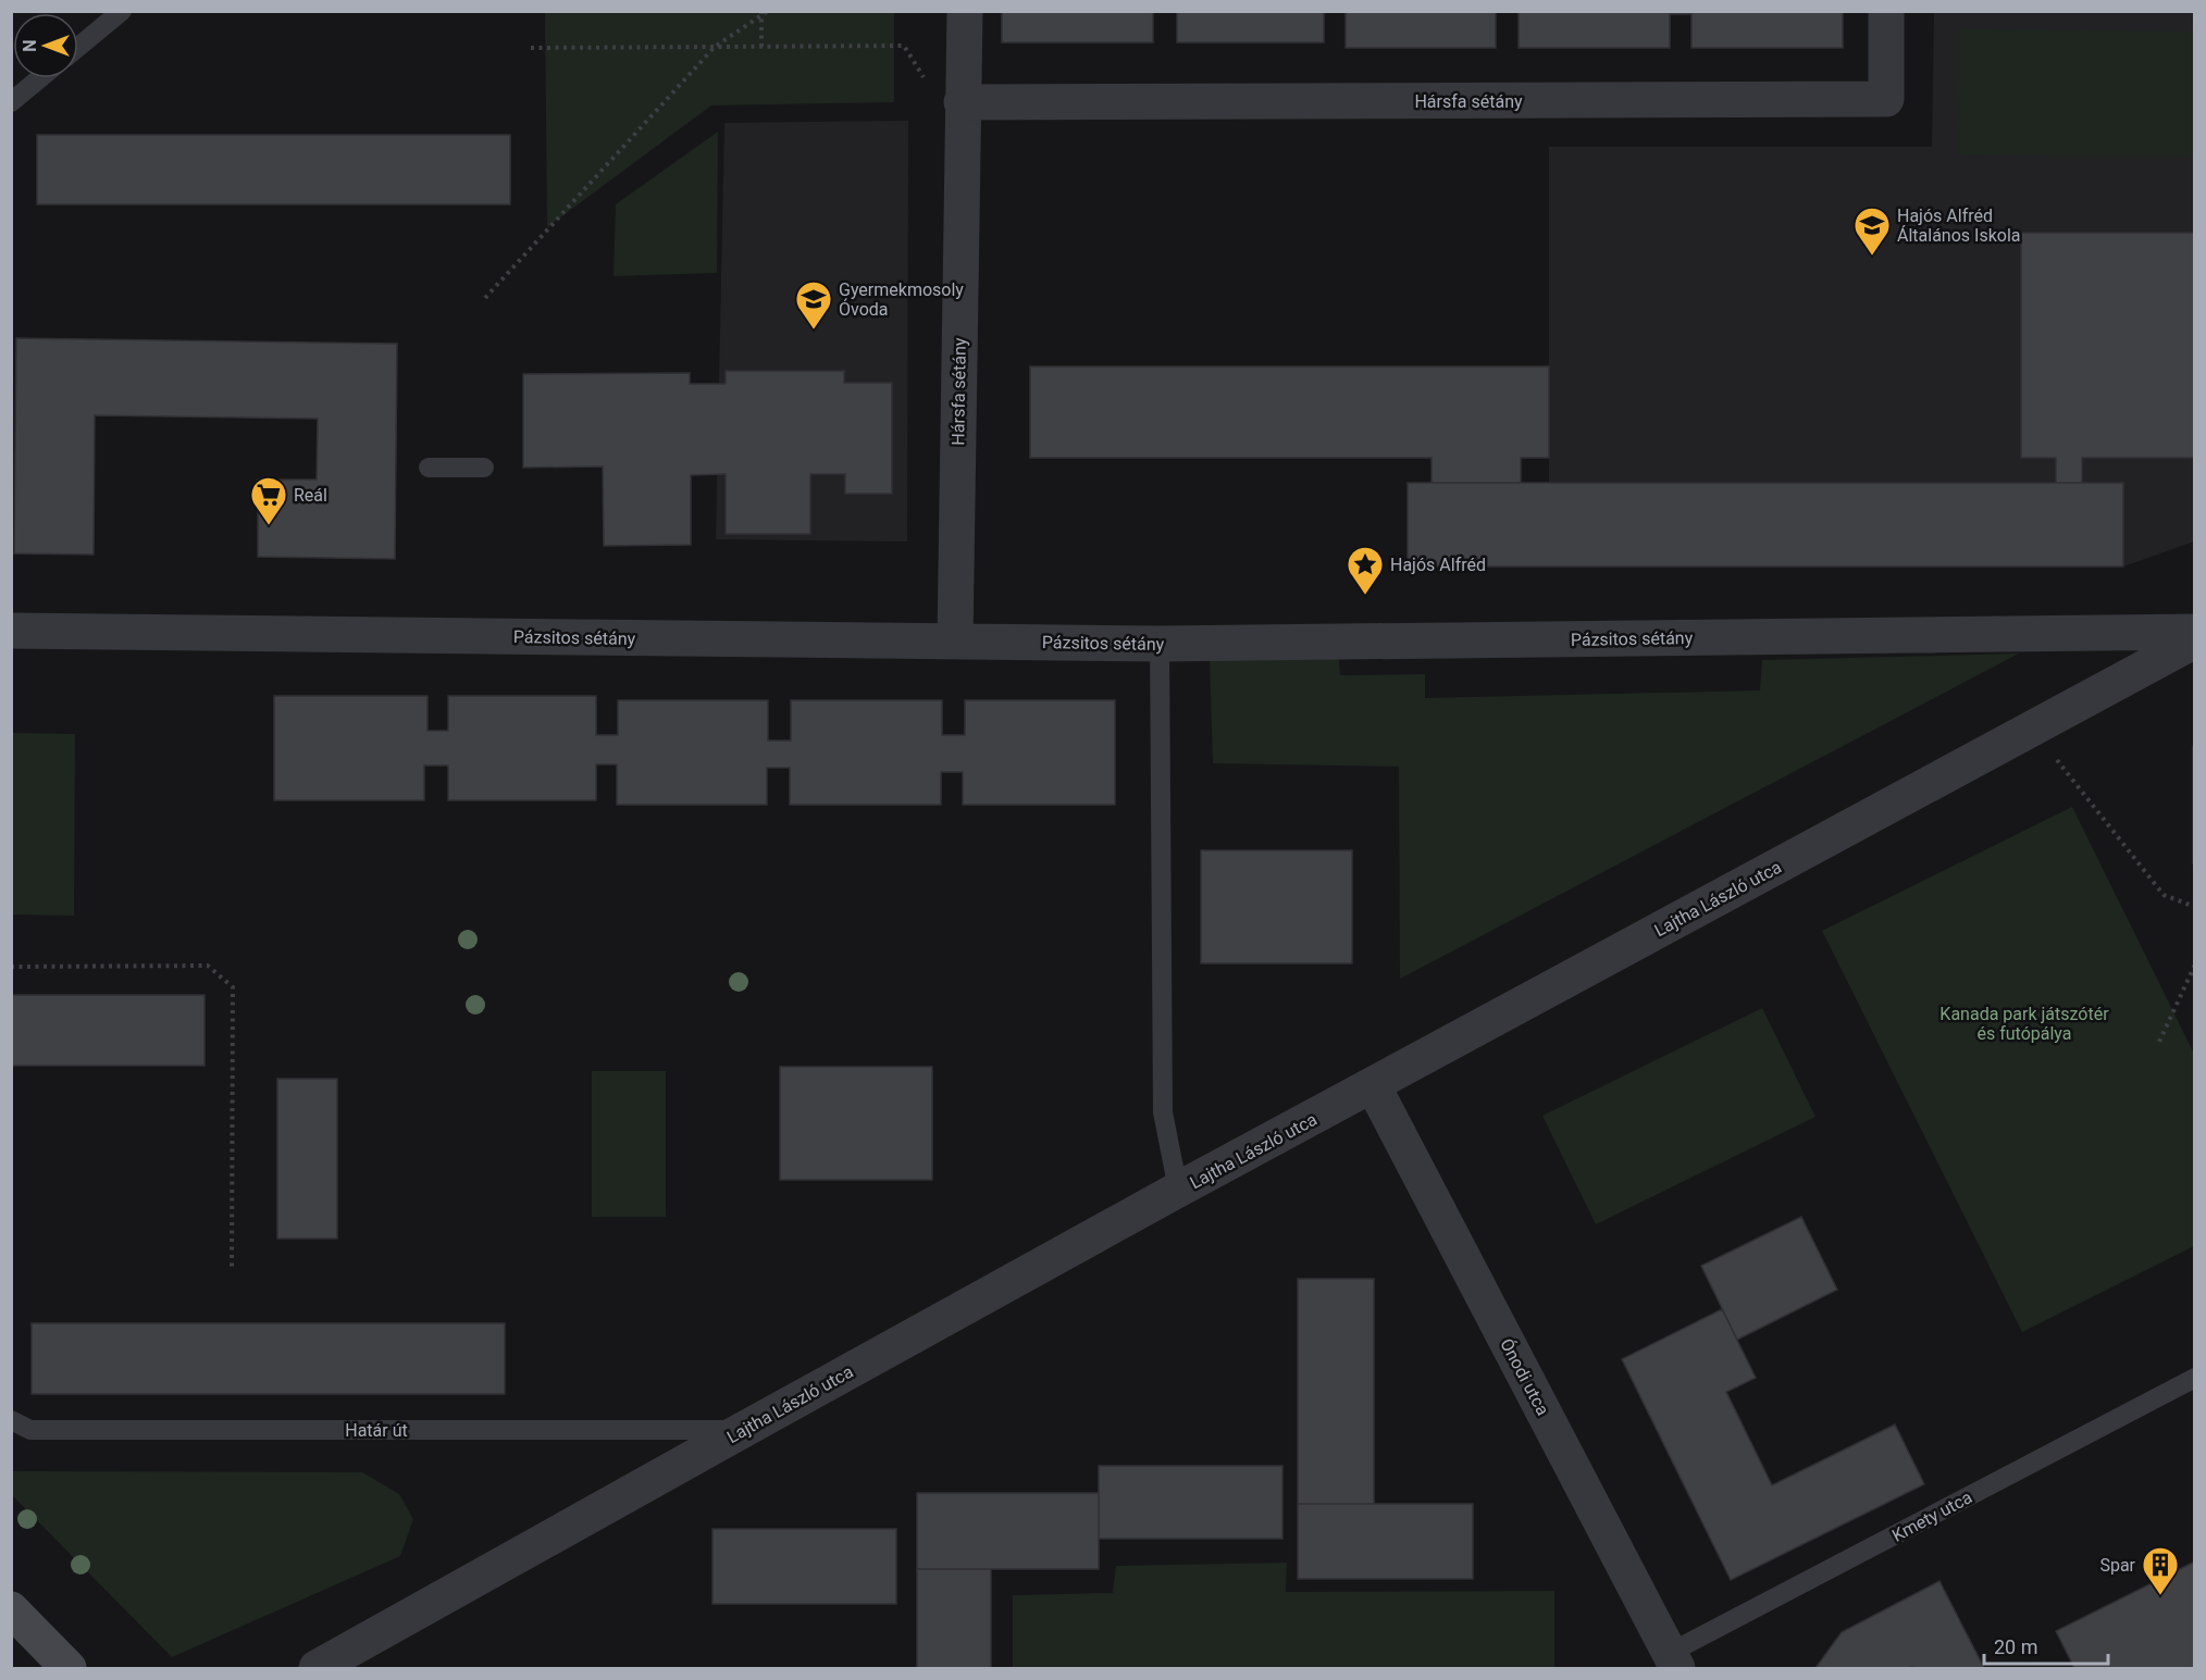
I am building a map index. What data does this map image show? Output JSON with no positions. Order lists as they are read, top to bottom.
{
  "streets": {
    "street": [
      "Hársfa sétány",
      "Pázsitos sétány",
      "Lajtha László utca",
      "Ónodi utca"
    ],
    "lane": ["Határ út", "Kmety utca"]
  },
  "crossings": [
    ["Hársfa sétány", "Pázsitos sétány"],
    ["Lajtha László utca", "Ónodi utca"],
    ["Lajtha László utca", "Határ út"],
    ["Ónodi utca", "Kmety utca"]
  ],
  "parks": ["Kanada park játszótér és futópálya"],
  "places": {
    "school or university": ["Hajós Alfréd Általános Iskola", "Gyermekmosoly Óvoda"],
    "supermarket": ["Reál"],
    "place": ["Hajós Alfréd"],
    "building": ["Spar"]
  },
  "scale_bar": "20 m",
  "north": "left"
}
